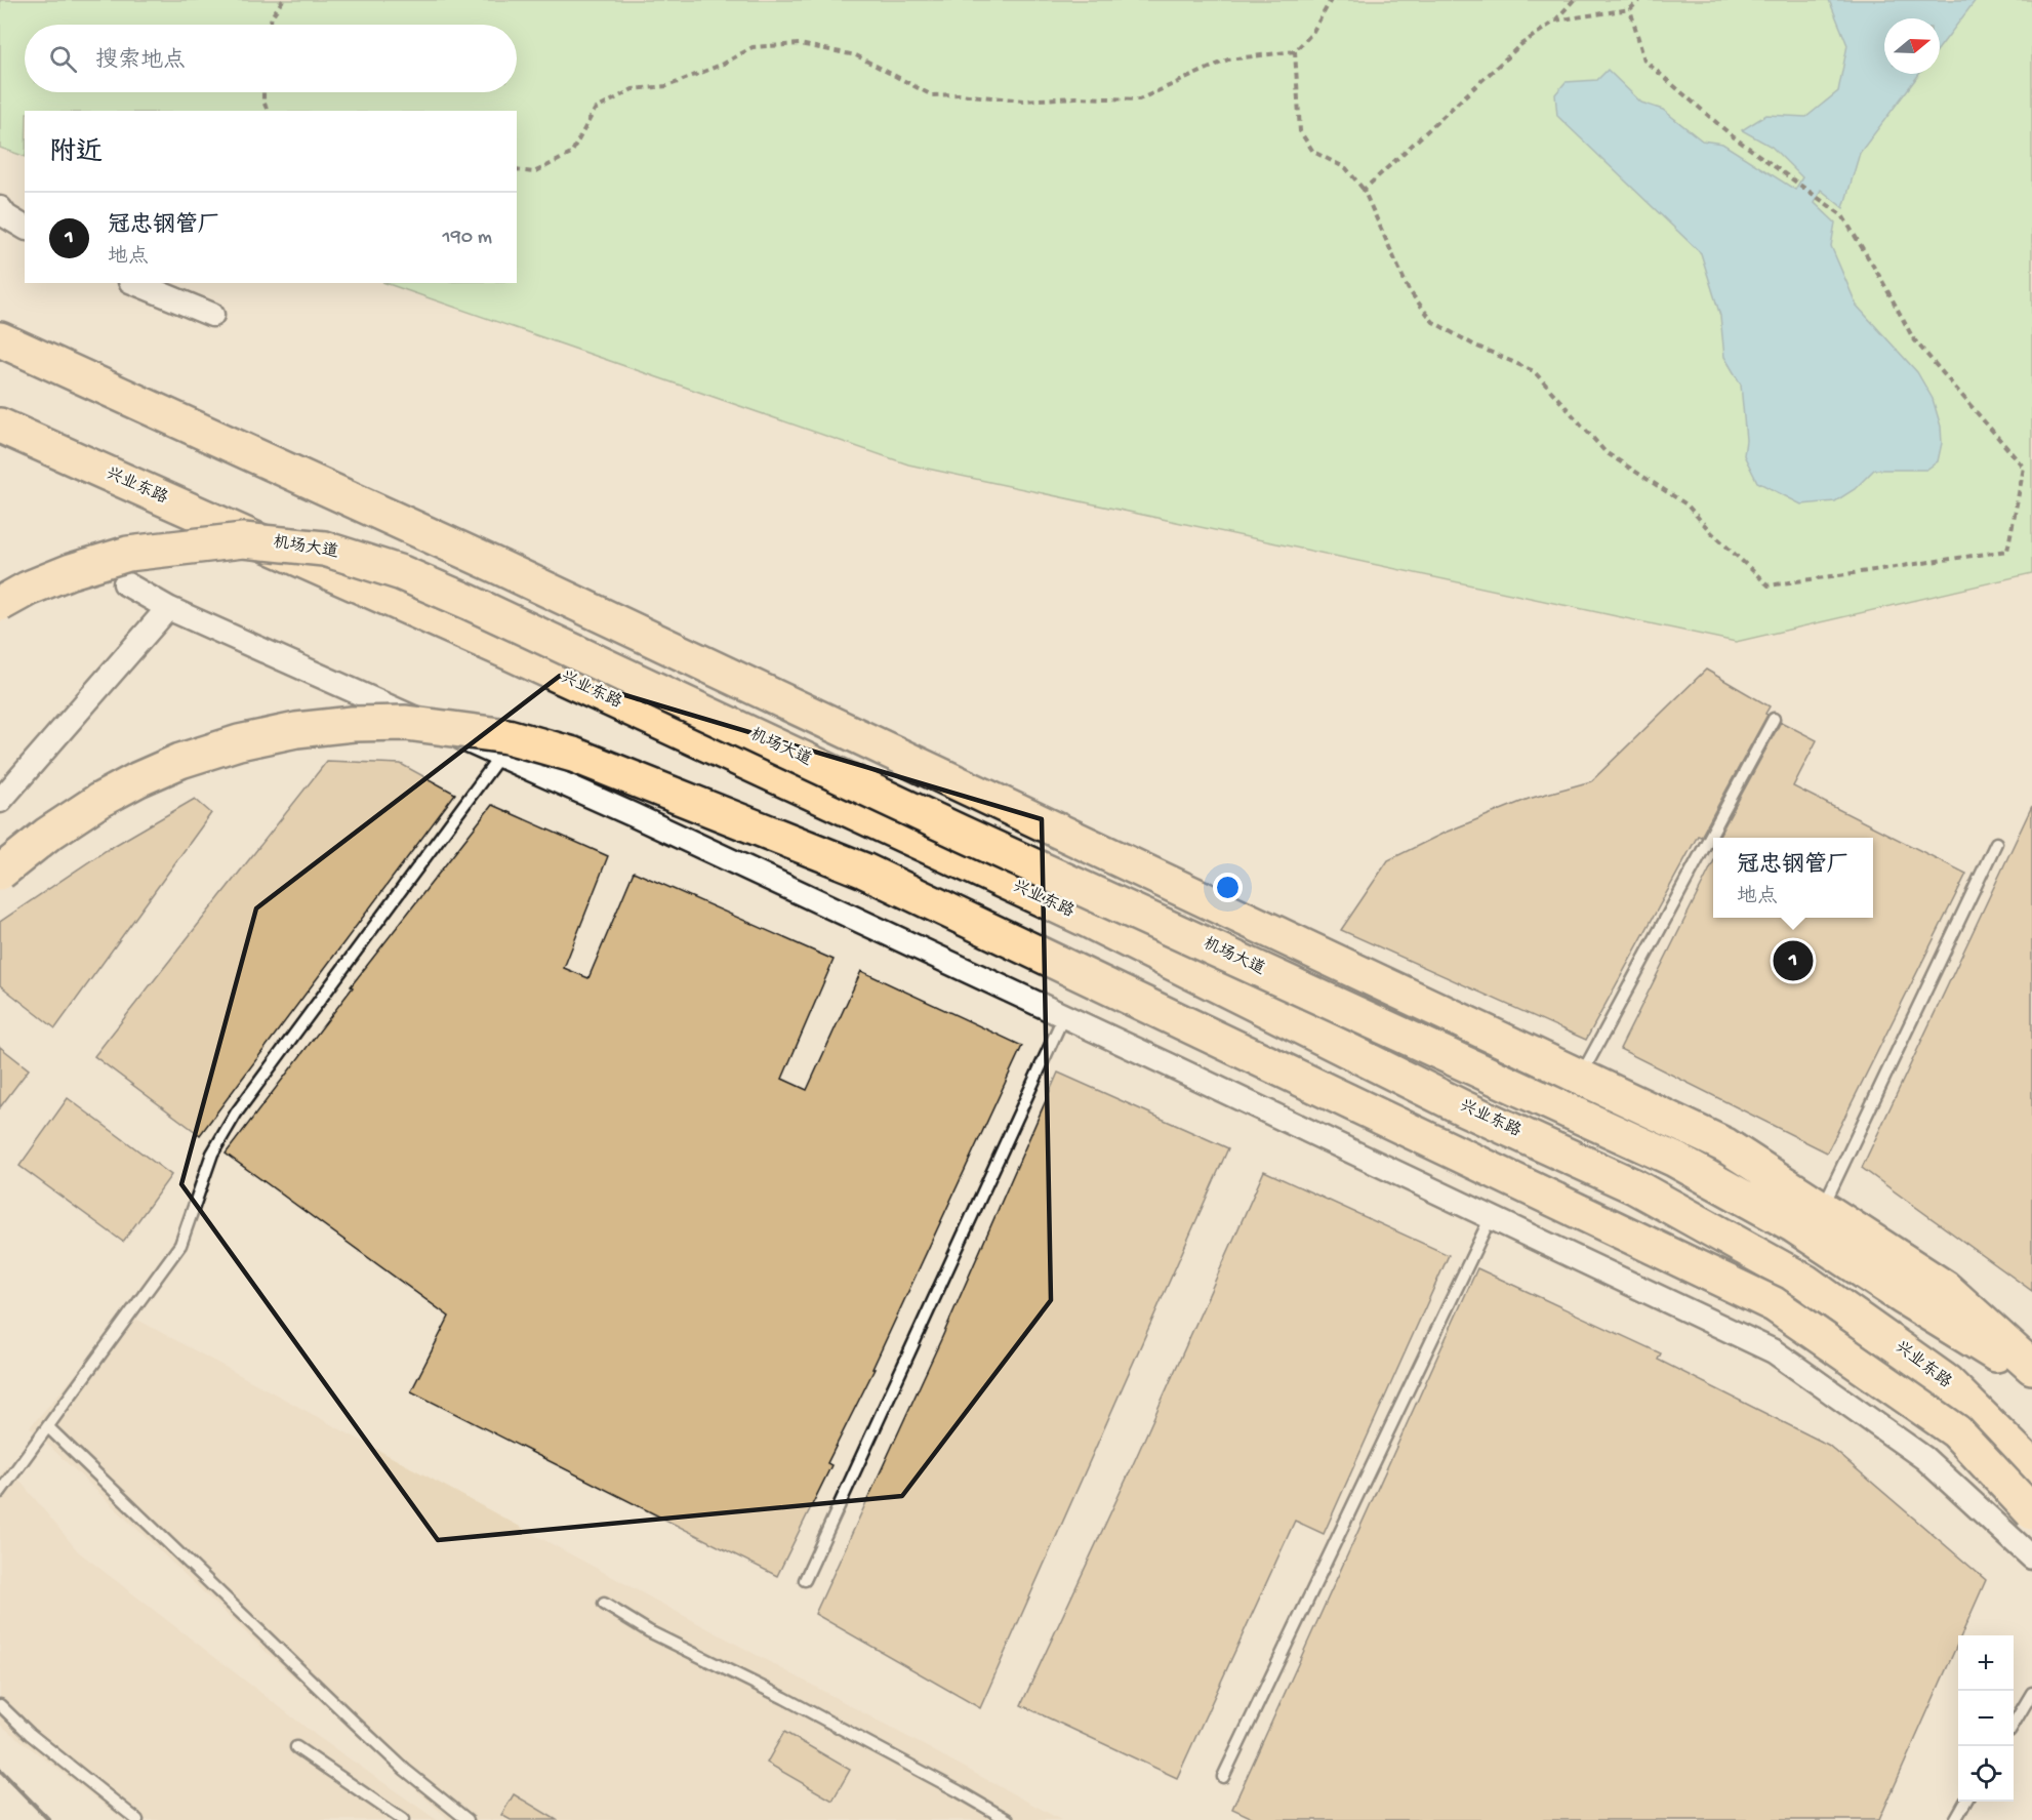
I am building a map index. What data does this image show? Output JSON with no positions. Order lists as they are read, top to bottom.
{
  "streets": {
    "main road": ["兴业东路", "机场大道"]
  },
  "north": "right",
  "page": {
    "search": "搜索地点",
    "heading": "附近",
    "list": [
      {
        "mark": "1",
        "name": "冠忠钢管厂",
        "note": "地点",
        "value": "190 m"
      }
    ],
    "popup": ["冠忠钢管厂", "地点"],
    "pins": "1",
    "map_buttons": ["+", "−"]
  }
}
